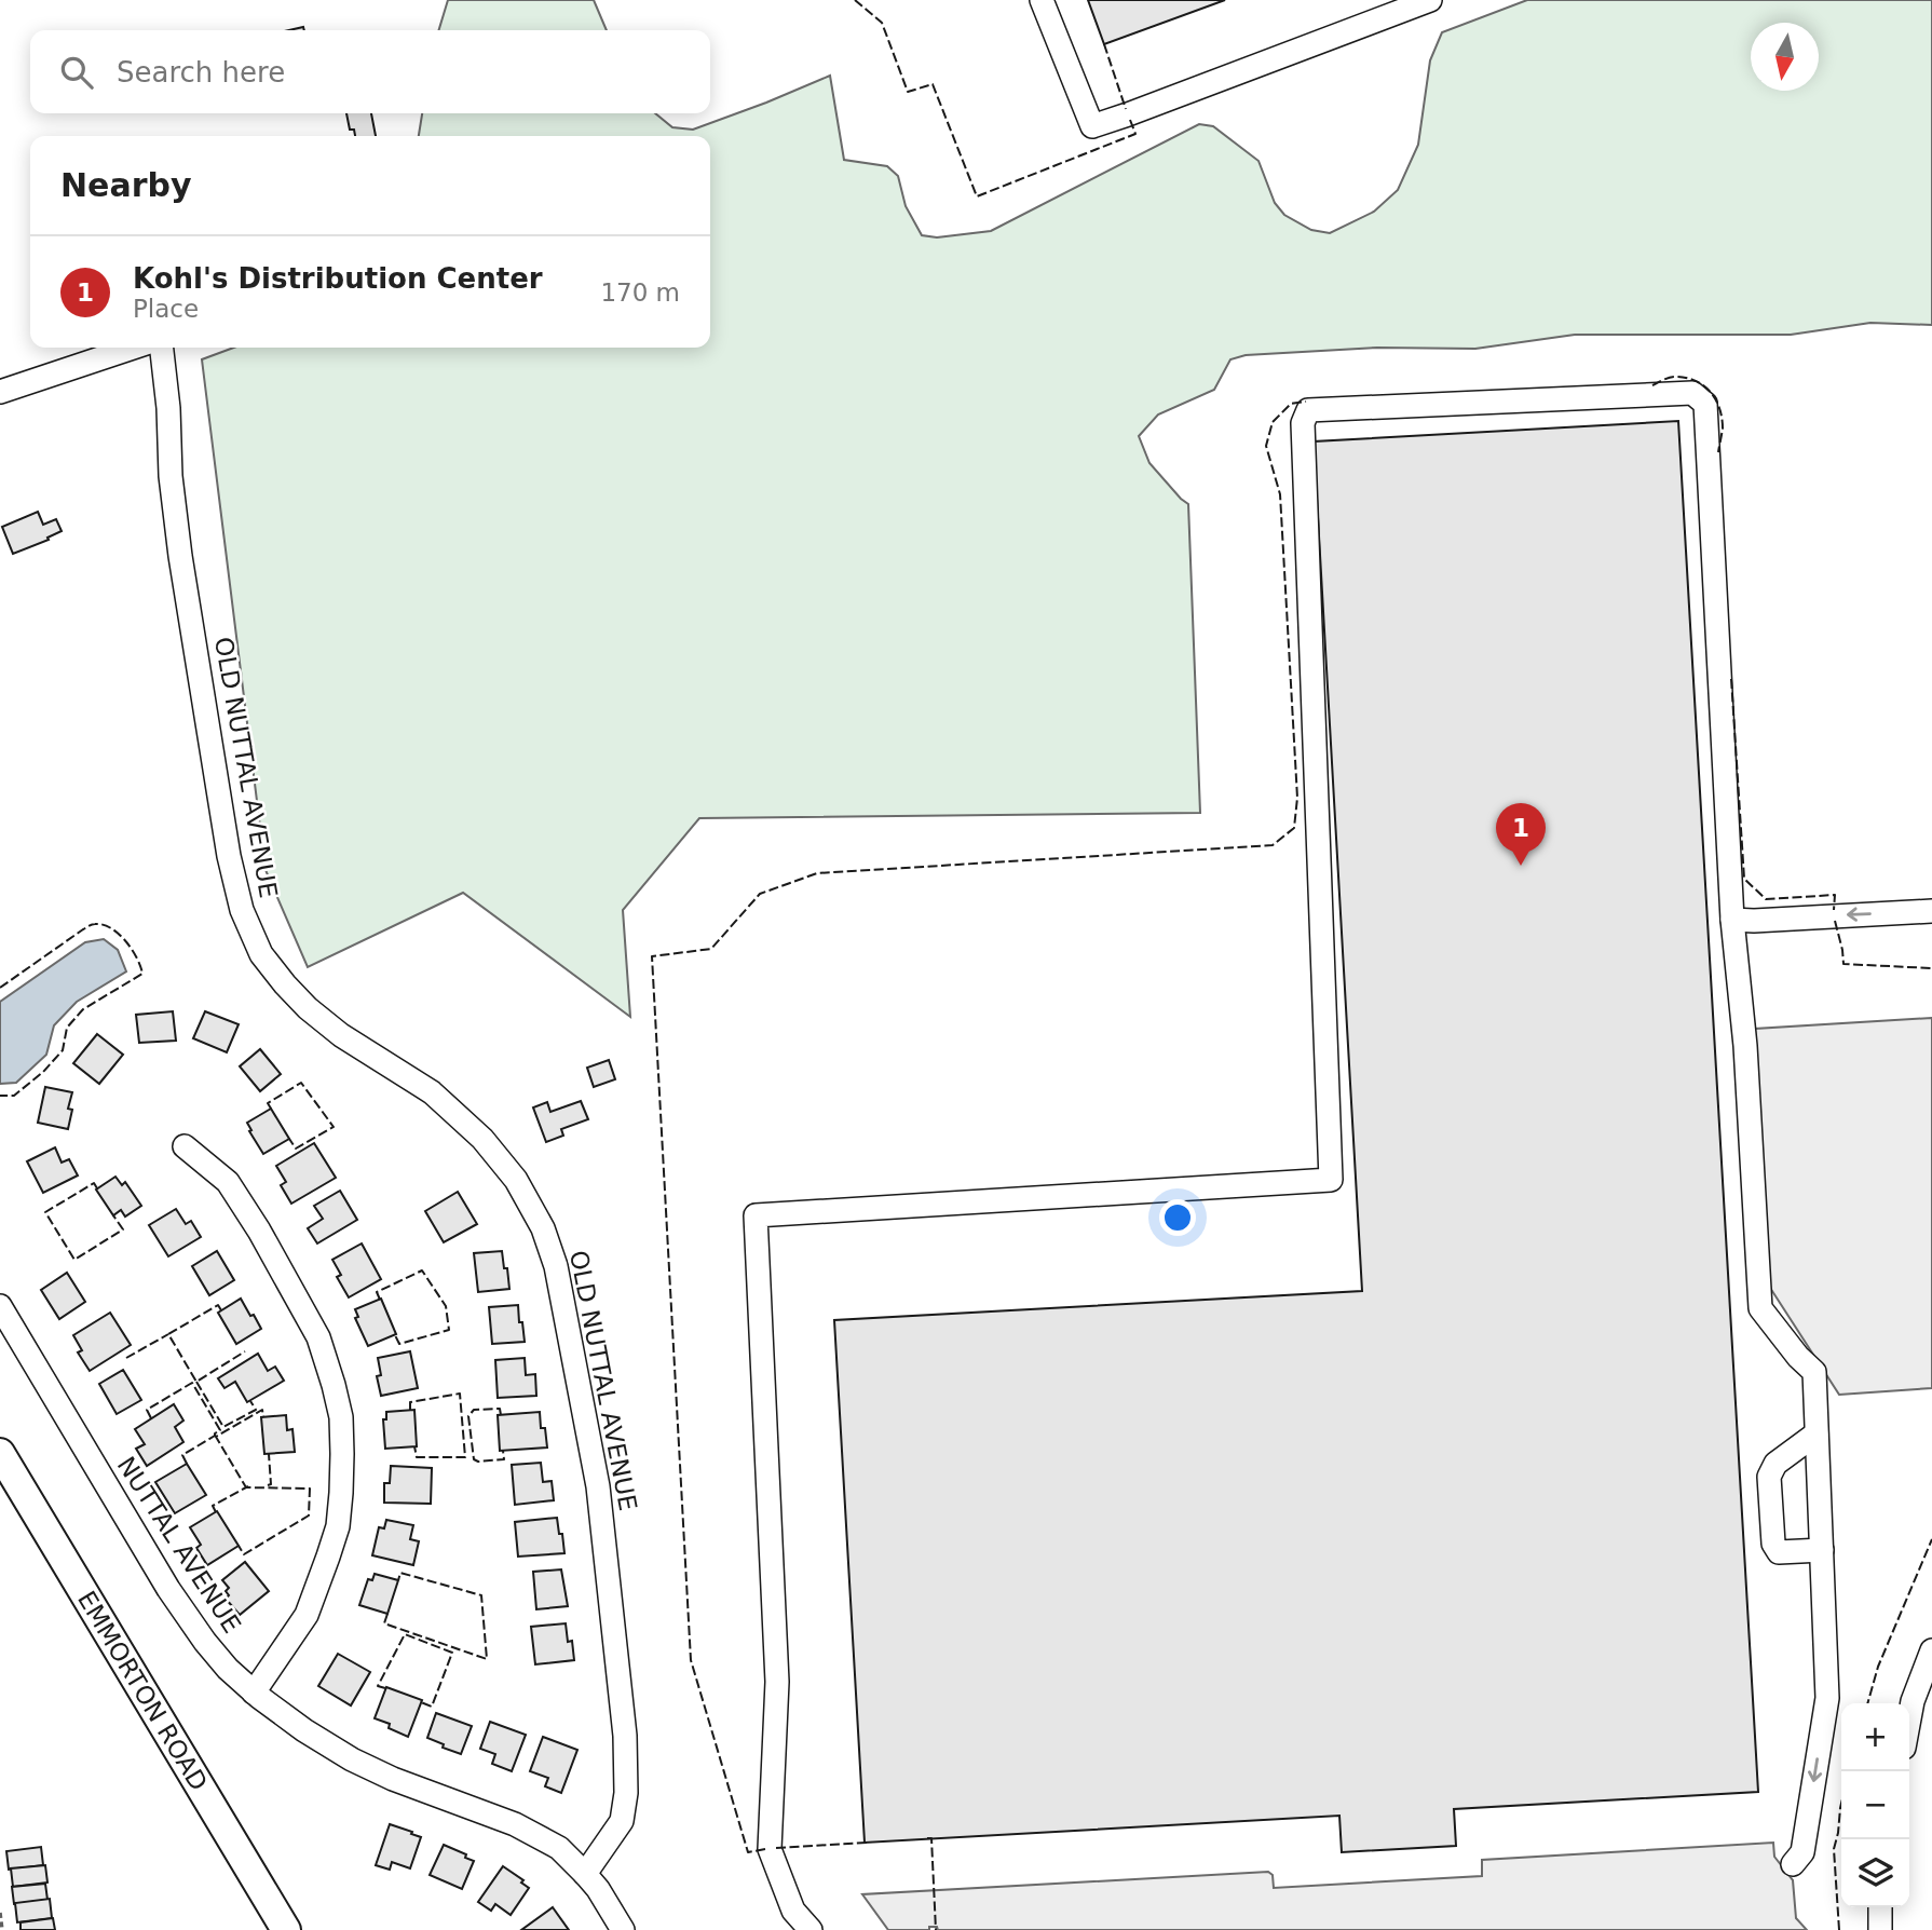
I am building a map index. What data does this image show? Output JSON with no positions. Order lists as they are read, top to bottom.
{
  "streets": {
    "main road": ["EMMORTON ROAD"],
    "street": ["OLD NUTTAL AVENUE", "NUTTAL AVENUE"]
  },
  "crossings": [
    ["OLD NUTTAL AVENUE", "NUTTAL AVENUE"]
  ],
  "north": "bottom",
  "page": {
    "search": "Search here",
    "heading": "Nearby",
    "list": [
      {
        "mark": "1",
        "name": "Kohl's Distribution Center",
        "note": "Place",
        "value": "170 m"
      }
    ],
    "pins": "1",
    "map_buttons": ["+", "−"]
  }
}
